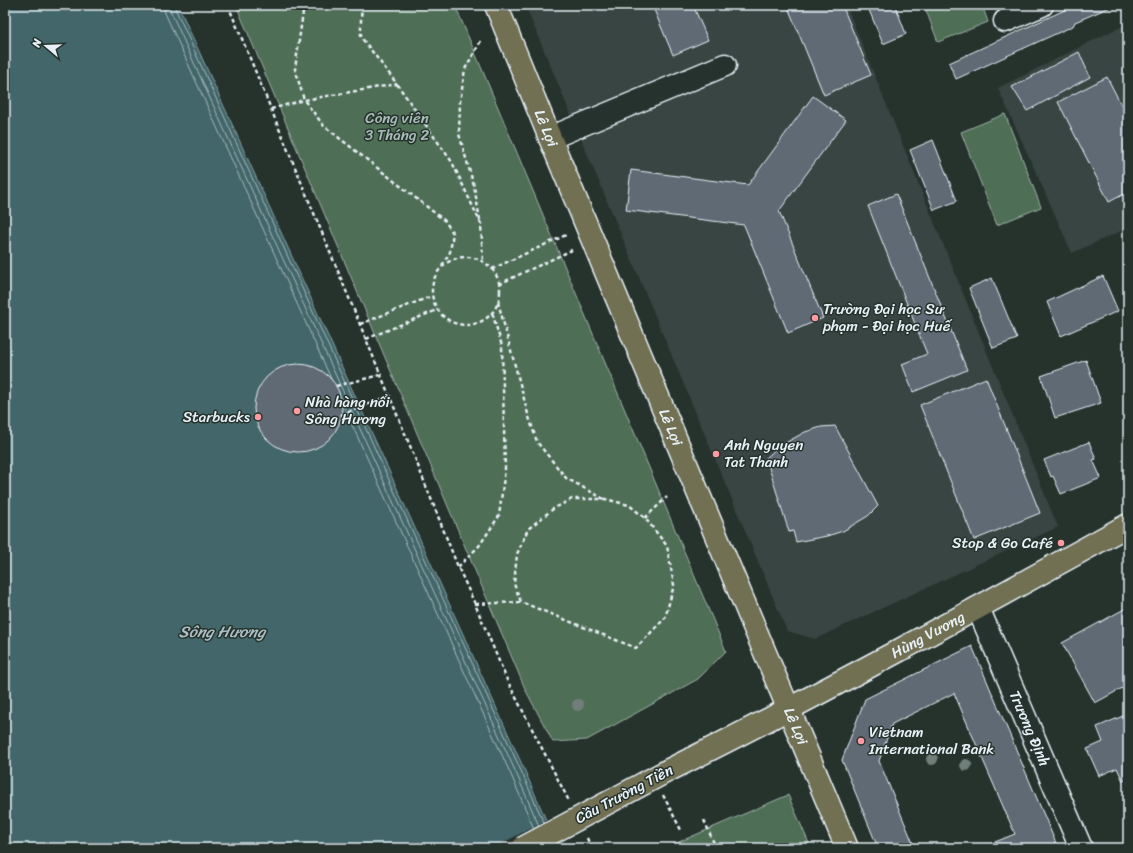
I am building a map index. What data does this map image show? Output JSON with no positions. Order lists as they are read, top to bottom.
{
  "streets": {
    "main road": ["Lê Lợi", "Hùng Vương", "Cầu Trường Tiền"],
    "street": ["Trương Định"]
  },
  "crossings": [
    ["Lê Lợi", "Hùng Vương"],
    ["Hùng Vương", "Trương Định"],
    ["Hùng Vương", "Cầu Trường Tiền"]
  ],
  "water": ["Sông Hương"],
  "parks": ["Công viên 3 Tháng 2"],
  "places": [
    "Trường Đại học Sư phạm - Đại học Huế",
    "Nhà hàng nổi Sông Hương",
    "Starbucks",
    "Anh Nguyen Tat Thanh",
    "Stop & Go Café",
    "Vietnam International Bank"
  ],
  "north": "left"
}
